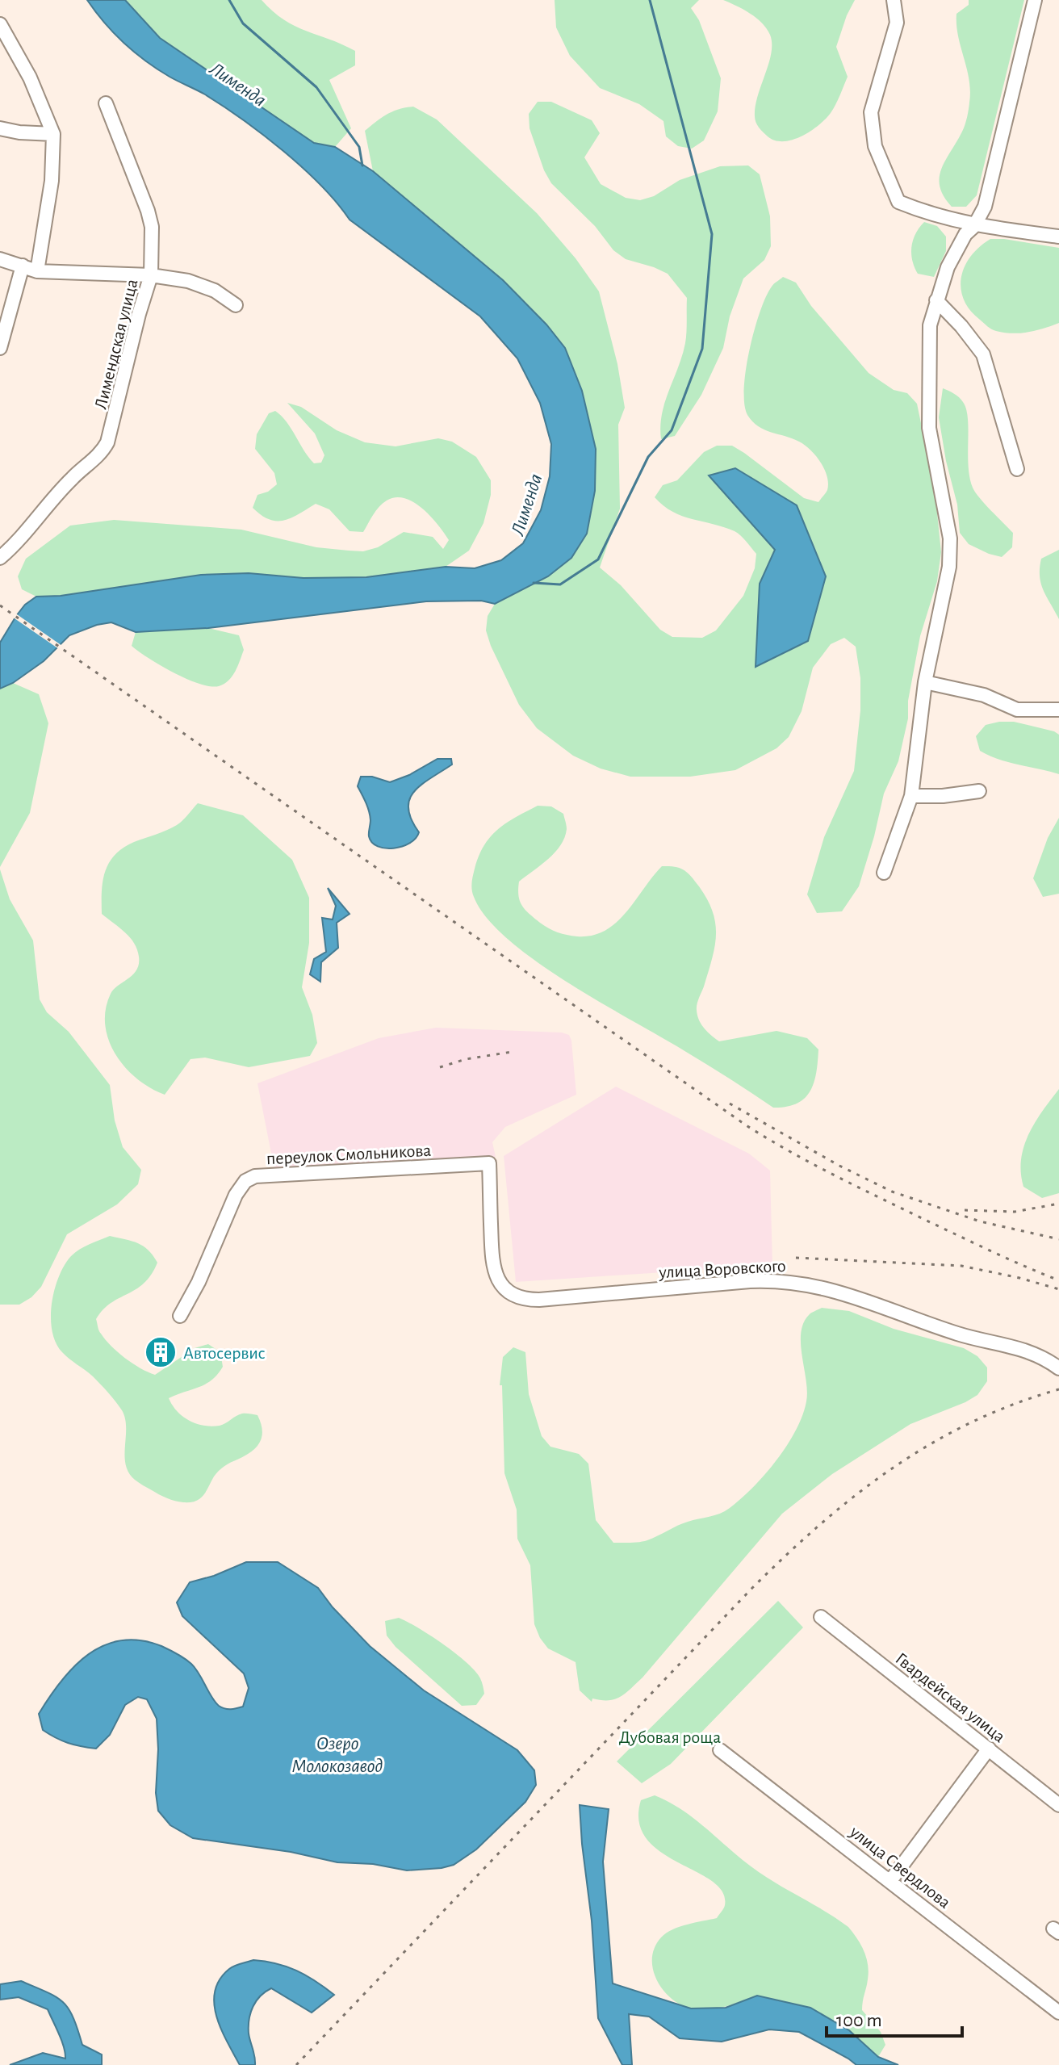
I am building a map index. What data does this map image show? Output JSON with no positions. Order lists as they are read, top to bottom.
{
  "streets": {
    "street": [
      "Лимендская улица",
      "переулок Смольникова",
      "улица Воровского",
      "Гвардейская улица",
      "улица Свердлова"
    ]
  },
  "crossings": [
    ["переулок Смольникова", "улица Воровского"]
  ],
  "water": ["Лименда", "Озеро Молокозавод"],
  "parks": ["Дубовая роща"],
  "places": {
    "building": ["Автосервис"]
  },
  "scale_bar": "100 m"
}
